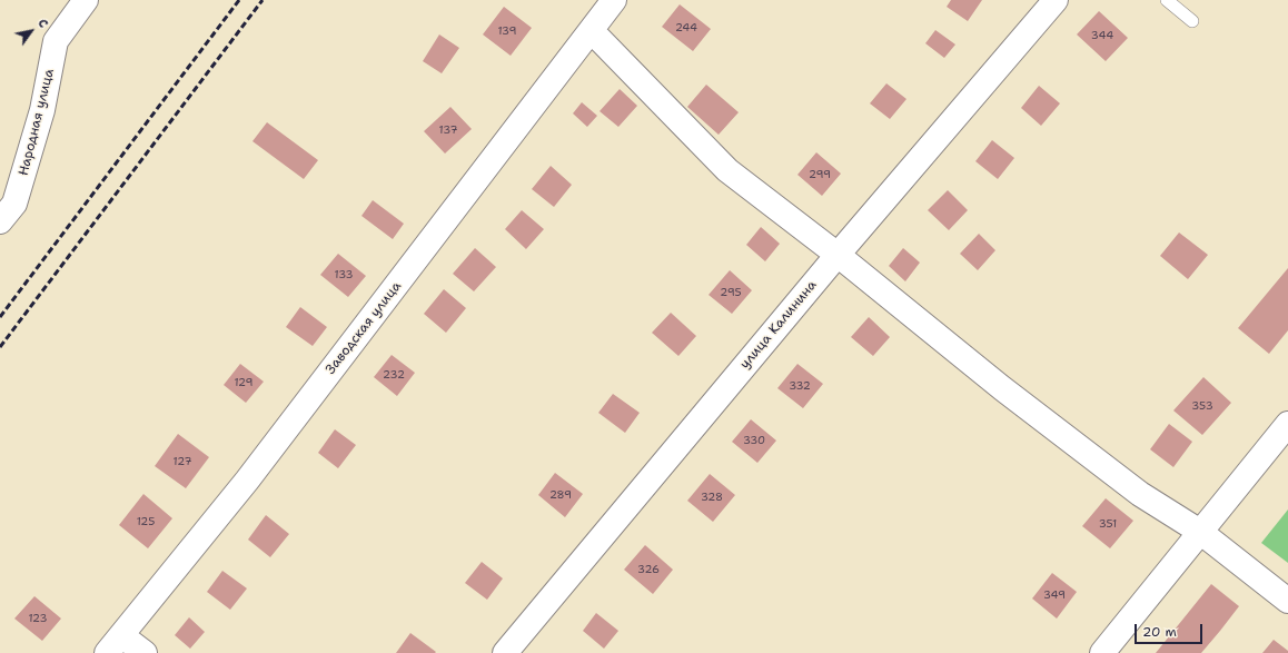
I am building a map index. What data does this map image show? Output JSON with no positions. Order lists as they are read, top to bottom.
{
  "streets": {
    "street": ["Народная улица", "улица Калинина", "Заводская улица"]
  },
  "house_numbers": [
    "244",
    "139",
    "344",
    "137",
    "299",
    "133",
    "295",
    "232",
    "129",
    "332",
    "353",
    "330",
    "127",
    "289",
    "328",
    "125",
    "351",
    "326",
    "349",
    "123"
  ],
  "scale_bar": "20 m",
  "north": "top right"
}
